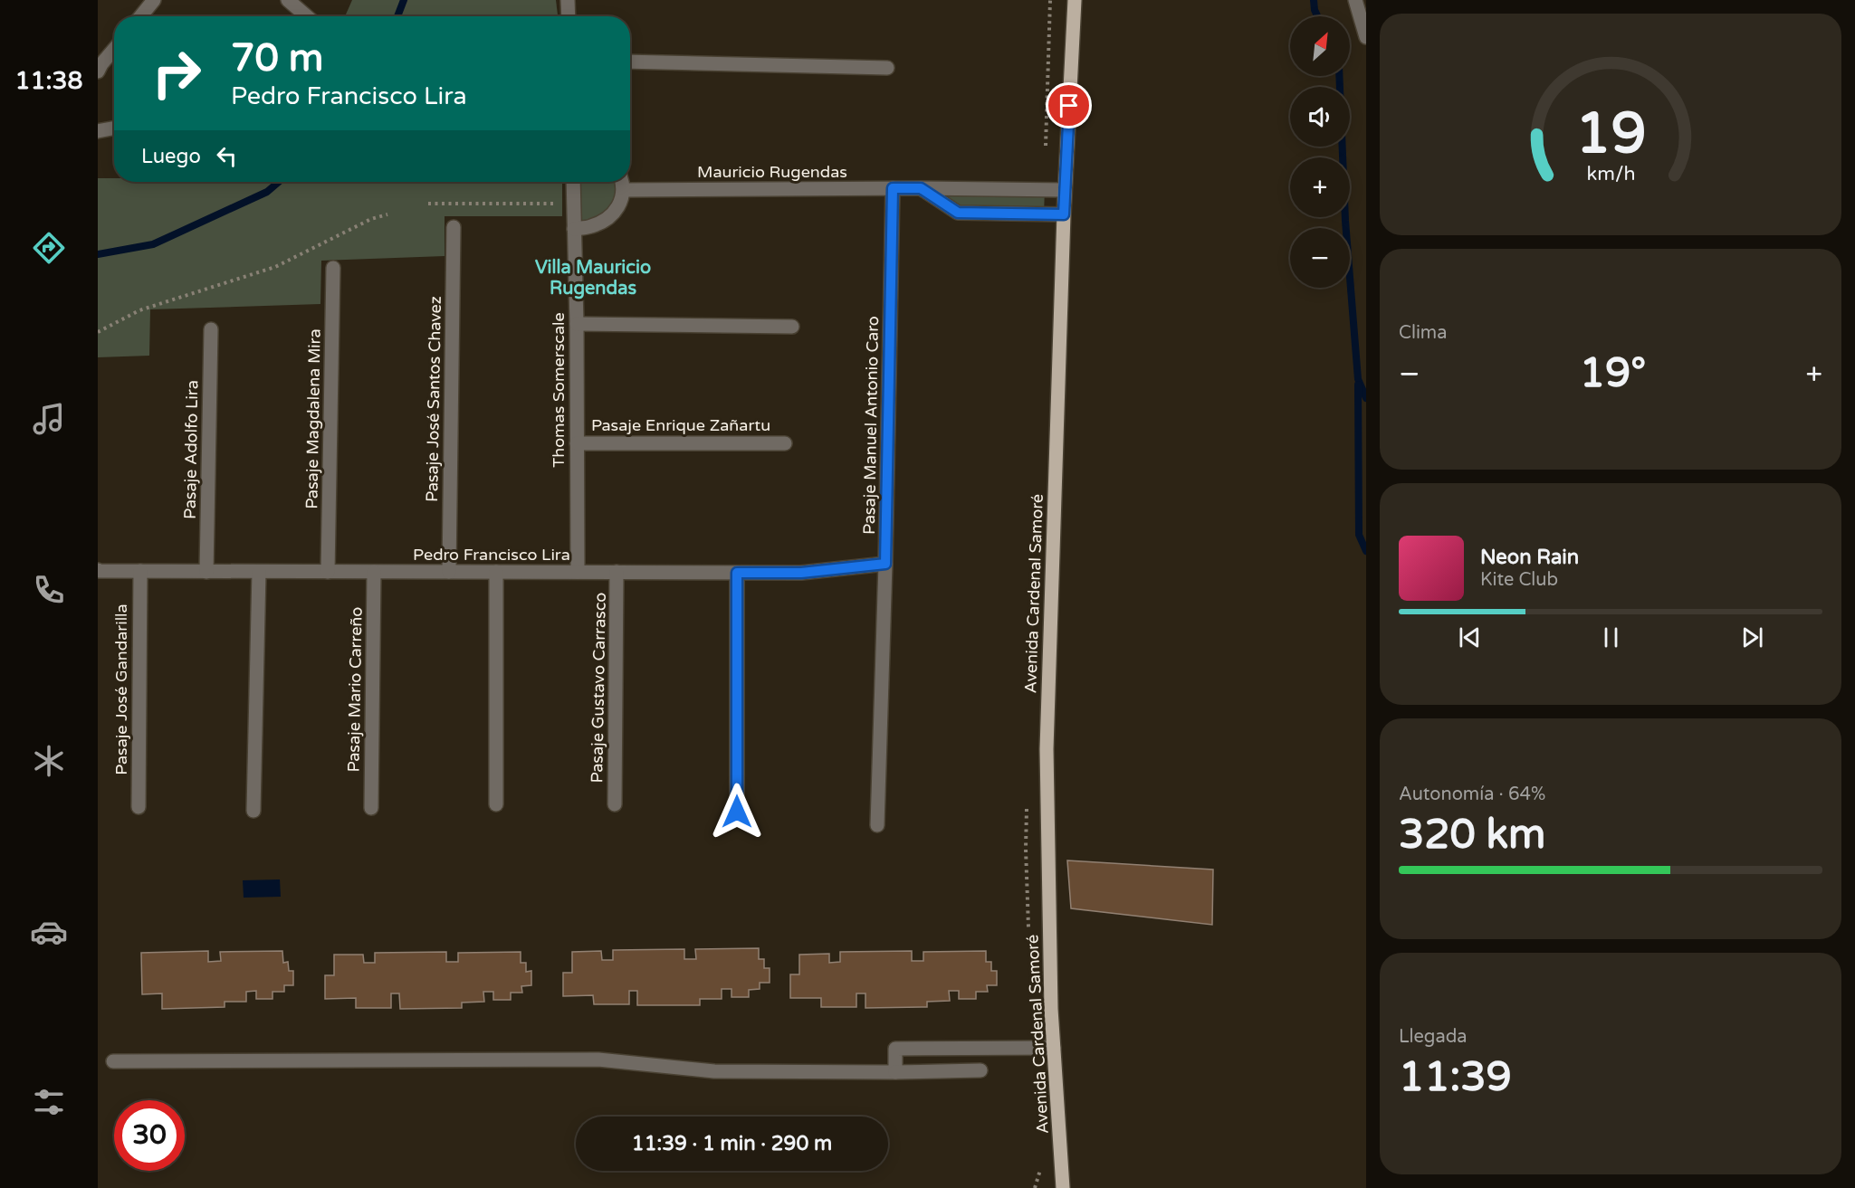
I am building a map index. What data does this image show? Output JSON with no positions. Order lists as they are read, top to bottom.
{
  "streets": {
    "main road": ["Avenida Cardenal Samoré"],
    "street": [
      "Mauricio Rugendas",
      "Thomas Somerscale",
      "Pasaje José Santos Chavez",
      "Pasaje Magdalena Mira",
      "Pasaje Enrique Zañartu",
      "Pasaje Manuel Antonio Caro",
      "Pasaje Adolfo Lira",
      "Pedro Francisco Lira",
      "Pasaje Gustavo Carrasco",
      "Pasaje José Gandarilla",
      "Pasaje Mario Carreño"
    ]
  },
  "crossings": [
    ["Mauricio Rugendas", "Pasaje Manuel Antonio Caro"],
    ["Mauricio Rugendas", "Avenida Cardenal Samoré"],
    ["Thomas Somerscale", "Pasaje Enrique Zañartu"],
    ["Thomas Somerscale", "Pedro Francisco Lira"],
    ["Pasaje José Santos Chavez", "Pedro Francisco Lira"],
    ["Pasaje Magdalena Mira", "Pedro Francisco Lira"],
    ["Pasaje Manuel Antonio Caro", "Pedro Francisco Lira"],
    ["Pasaje Adolfo Lira", "Pedro Francisco Lira"],
    ["Pedro Francisco Lira", "Pasaje Gustavo Carrasco"],
    ["Pedro Francisco Lira", "Pasaje José Gandarilla"],
    ["Pedro Francisco Lira", "Pasaje Mario Carreño"]
  ],
  "districts": ["Villa Mauricio Rugendas"],
  "north": "top right",
  "page": {
    "tabs": "11:38",
    "map_buttons": ["+", "−"],
    "turn": ["70 m", "Pedro Francisco Lira"],
    "then": "Luego",
    "tile": [
      "Clima",
      ["Autonomía · 64%", "320 km"],
      ["Llegada", "11:39"]
    ],
    "heat": ["−", "19°", "+"],
    "song": ["Neon Rain", "Kite Club"],
    "limit": "30",
    "trip": "11:39 · 1 min · 290 m",
    "gauge": ["19", "km/h"]
  }
}
